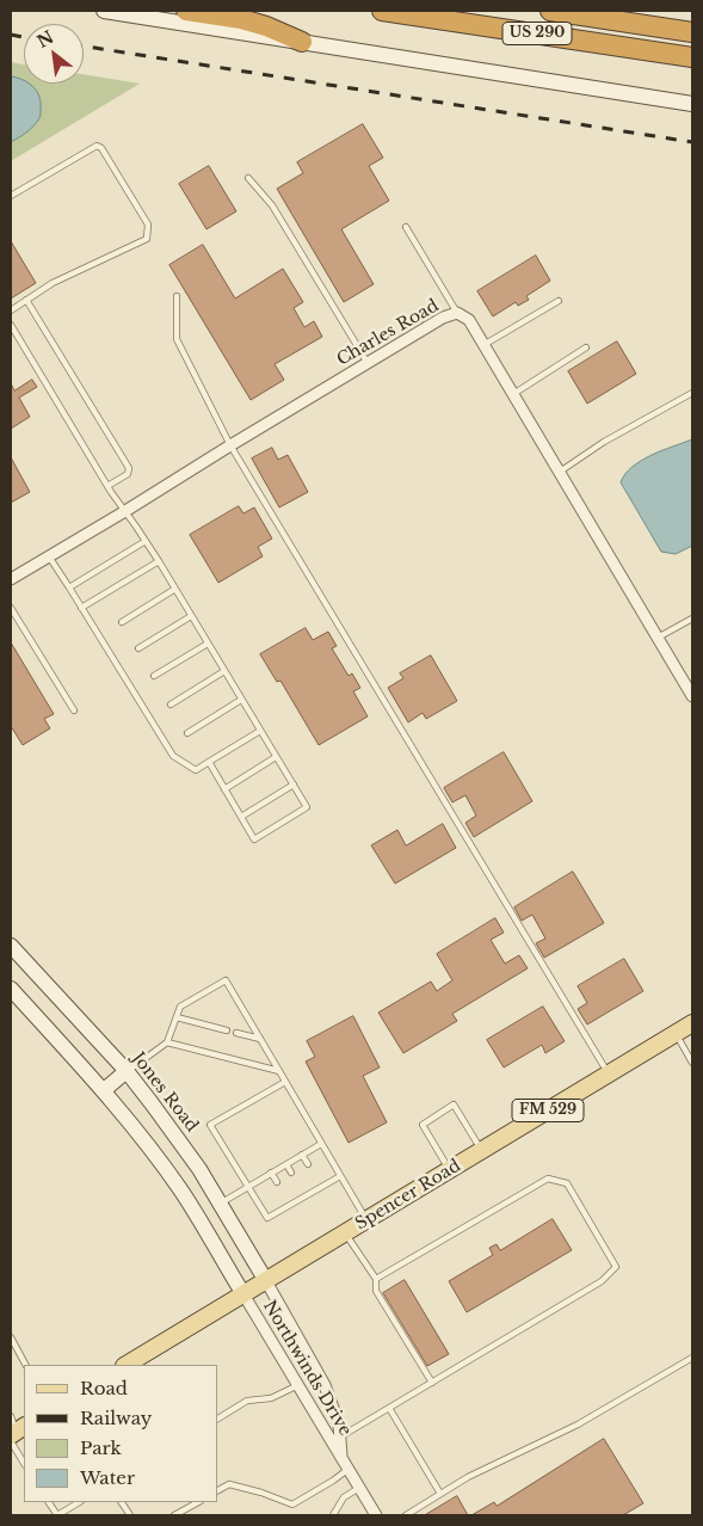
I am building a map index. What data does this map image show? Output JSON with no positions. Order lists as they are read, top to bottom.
{
  "streets": {
    "highway": ["US 290"],
    "main road": ["Jones Road", "FM 529", "Spencer Road"],
    "street": ["Charles Road", "Northwinds Drive"]
  },
  "crossings": [
    ["Jones Road", "Spencer Road"],
    ["Jones Road", "Northwinds Drive"],
    ["Spencer Road", "Northwinds Drive"]
  ],
  "legend": [
    "Road",
    "Railway",
    "Park",
    "Water"
  ],
  "north": "top left"
}
